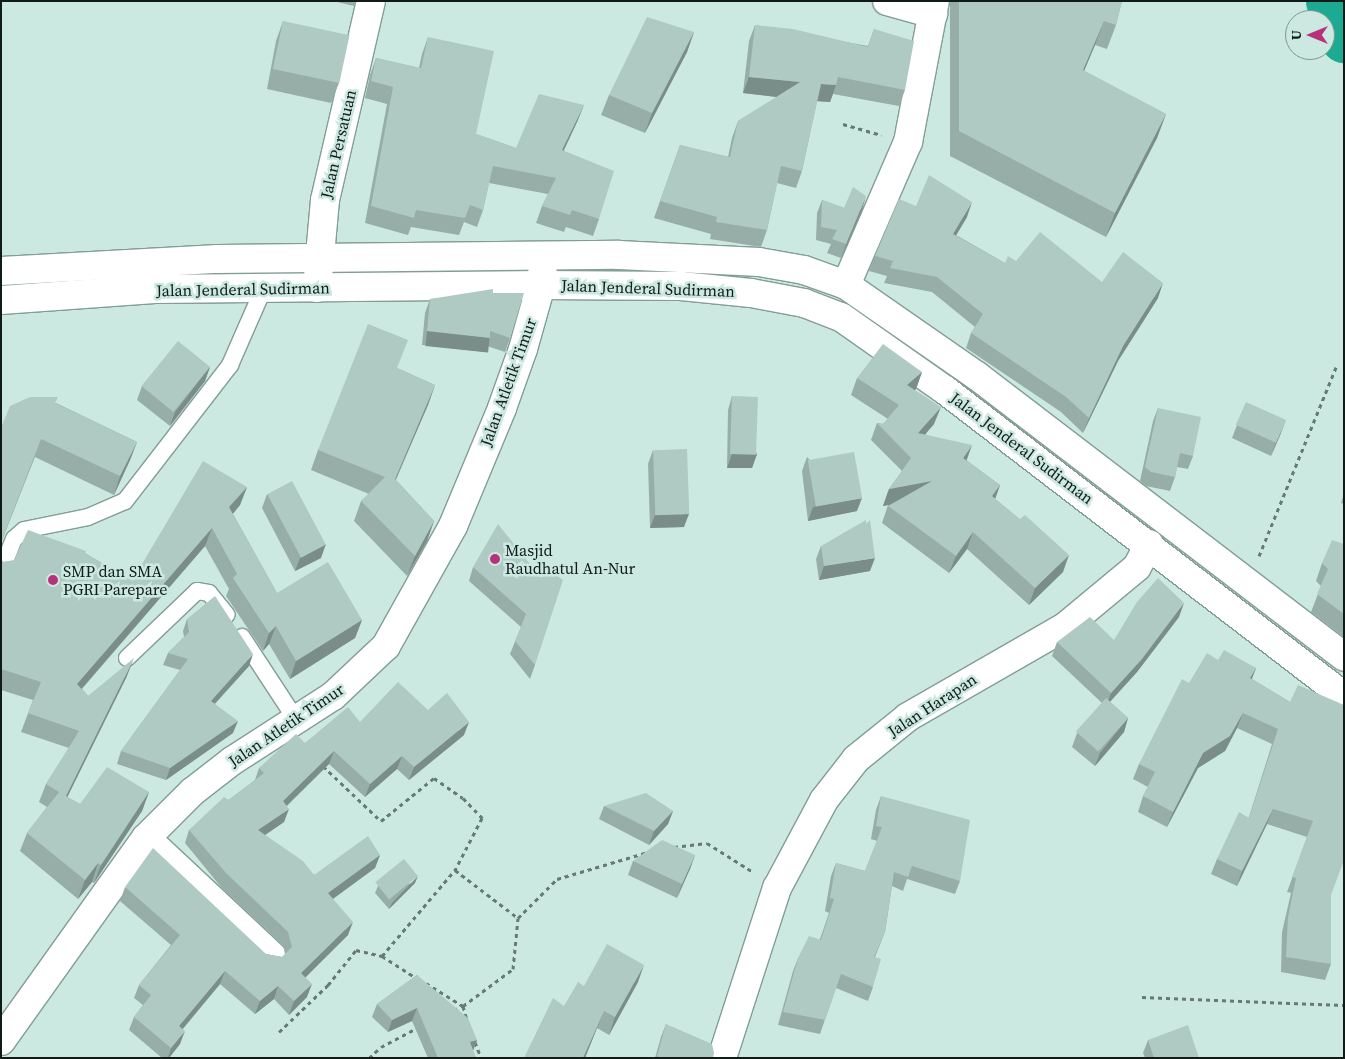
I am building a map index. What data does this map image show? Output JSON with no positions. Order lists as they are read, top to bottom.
{
  "streets": {
    "main road": [
      "Jalan Persatuan",
      "Jalan Jenderal Sudirman",
      "Jalan Atletik Timur",
      "Jalan Harapan"
    ]
  },
  "crossings": [
    ["Jalan Persatuan", "Jalan Jenderal Sudirman"],
    ["Jalan Jenderal Sudirman", "Jalan Atletik Timur"],
    ["Jalan Jenderal Sudirman", "Jalan Harapan"]
  ],
  "places": ["Masjid Raudhatul An-Nur", "SMP dan SMA PGRI Parepare"],
  "north": "left"
}
